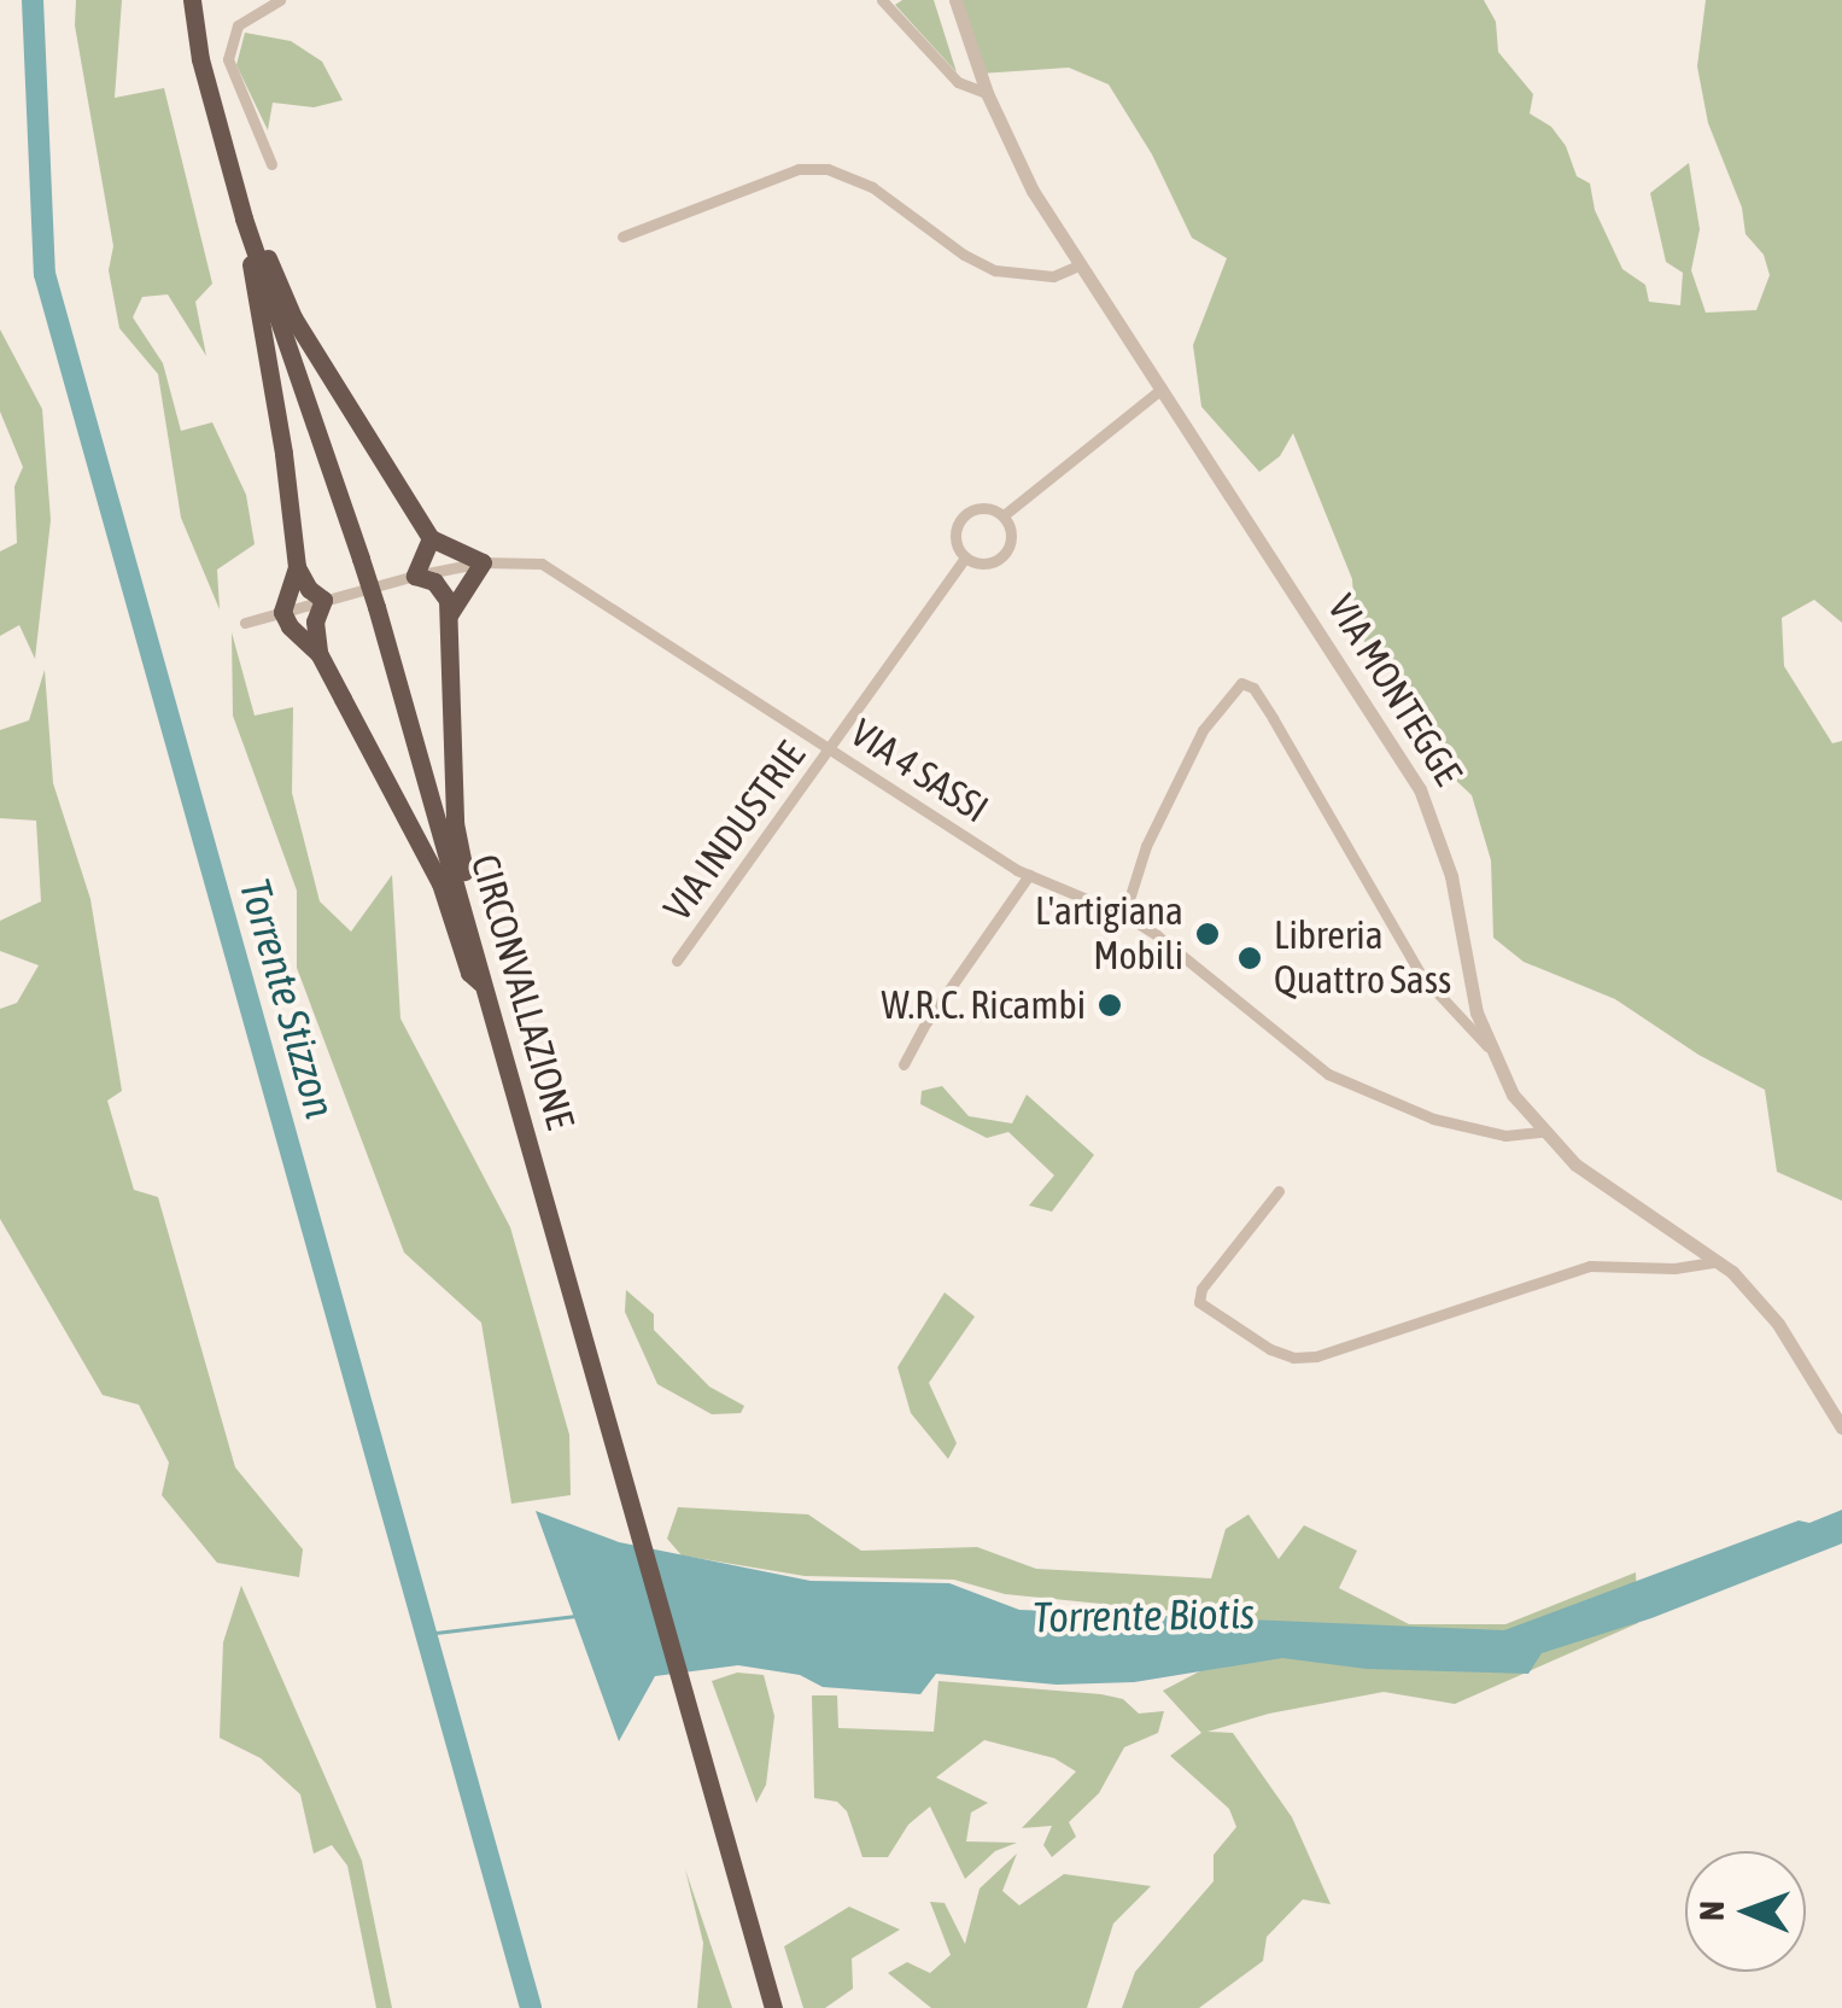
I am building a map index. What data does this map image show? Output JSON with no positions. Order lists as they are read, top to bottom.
{
  "streets": {
    "highway": ["CIRCONVALLAZIONE"],
    "street": ["VIA MONTEGGE", "VIA 4 SASSI", "VIA INDUSTRIE"]
  },
  "crossings": [
    ["VIA MONTEGGE", "VIA 4 SASSI"],
    ["VIA MONTEGGE", "VIA INDUSTRIE"],
    ["VIA 4 SASSI", "VIA INDUSTRIE"]
  ],
  "water": ["Torrente Stizzon", "Torrente Biotis"],
  "places": ["L'artigiana Mobili", "Libreria Quattro Sass", "W.R.C. Ricambi"],
  "north": "left"
}
